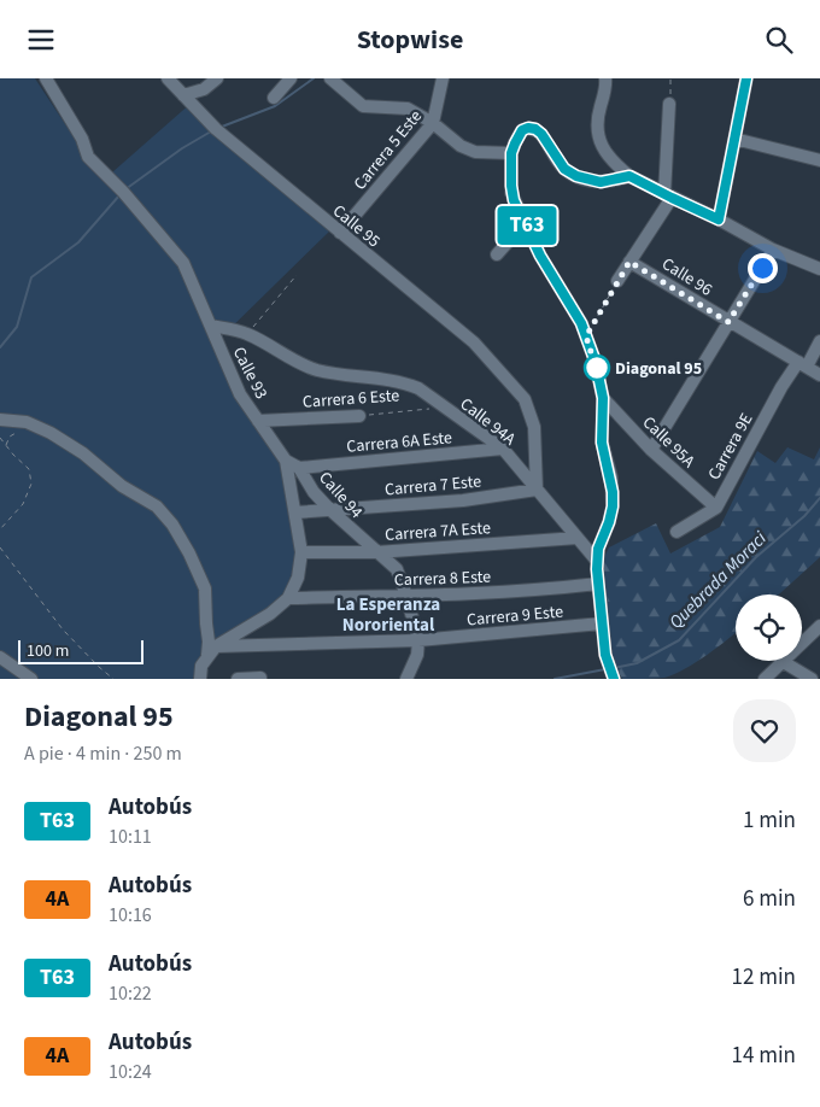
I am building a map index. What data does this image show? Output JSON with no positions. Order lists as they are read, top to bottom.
{
  "streets": {
    "street": [
      "Carrera 5 Este",
      "Calle 95",
      "Calle 96",
      "Calle 93",
      "Carrera 6 Este",
      "Calle 94A",
      "Carrera 6A Este",
      "Calle 95A",
      "Carrera 9E",
      "Carrera 7 Este",
      "Calle 94",
      "Carrera 7A Este",
      "Carrera 8 Este",
      "Carrera 9 Este"
    ]
  },
  "crossings": [
    ["Carrera 5 Este", "Calle 95"],
    ["Calle 95", "Calle 94A"],
    ["Calle 95", "Carrera 7 Este"],
    ["Calle 96", "Carrera 9E"],
    ["Calle 93", "Carrera 6 Este"],
    ["Calle 93", "Calle 94A"],
    ["Calle 93", "Carrera 7 Este"],
    ["Calle 93", "Calle 94"],
    ["Calle 93", "Carrera 7A Este"],
    ["Calle 93", "Carrera 8 Este"],
    ["Carrera 6 Este", "Calle 94A"],
    ["Calle 94A", "Carrera 6A Este"],
    ["Calle 94A", "Carrera 7 Este"],
    ["Calle 94A", "Carrera 7A Este"],
    ["Carrera 6A Este", "Calle 94"],
    ["Calle 95A", "Carrera 9E"],
    ["Carrera 7 Este", "Calle 94"],
    ["Calle 94", "Carrera 7A Este"],
    ["Calle 94", "Carrera 8 Este"],
    ["Calle 94", "Carrera 9 Este"]
  ],
  "districts": ["La Esperanza Nororiental"],
  "water": ["Quebrada Moraci"],
  "places": ["Diagonal 95"],
  "lines": ["bus line T63"],
  "scale_bar": "100 m",
  "page": {
    "header": "Stopwise",
    "on_map": "T63",
    "scale": "100 m",
    "heading": ["Diagonal 95", "A pie · 4 min · 250 m"],
    "list": [
      {
        "mark": "T63",
        "name": "Autobús",
        "note": "10:11",
        "value": "1 min"
      },
      {
        "mark": "4A",
        "name": "Autobús",
        "note": "10:16",
        "value": "6 min"
      },
      {
        "mark": "T63",
        "name": "Autobús",
        "note": "10:22",
        "value": "12 min"
      },
      {
        "mark": "4A",
        "name": "Autobús",
        "note": "10:24",
        "value": "14 min"
      }
    ]
  }
}
